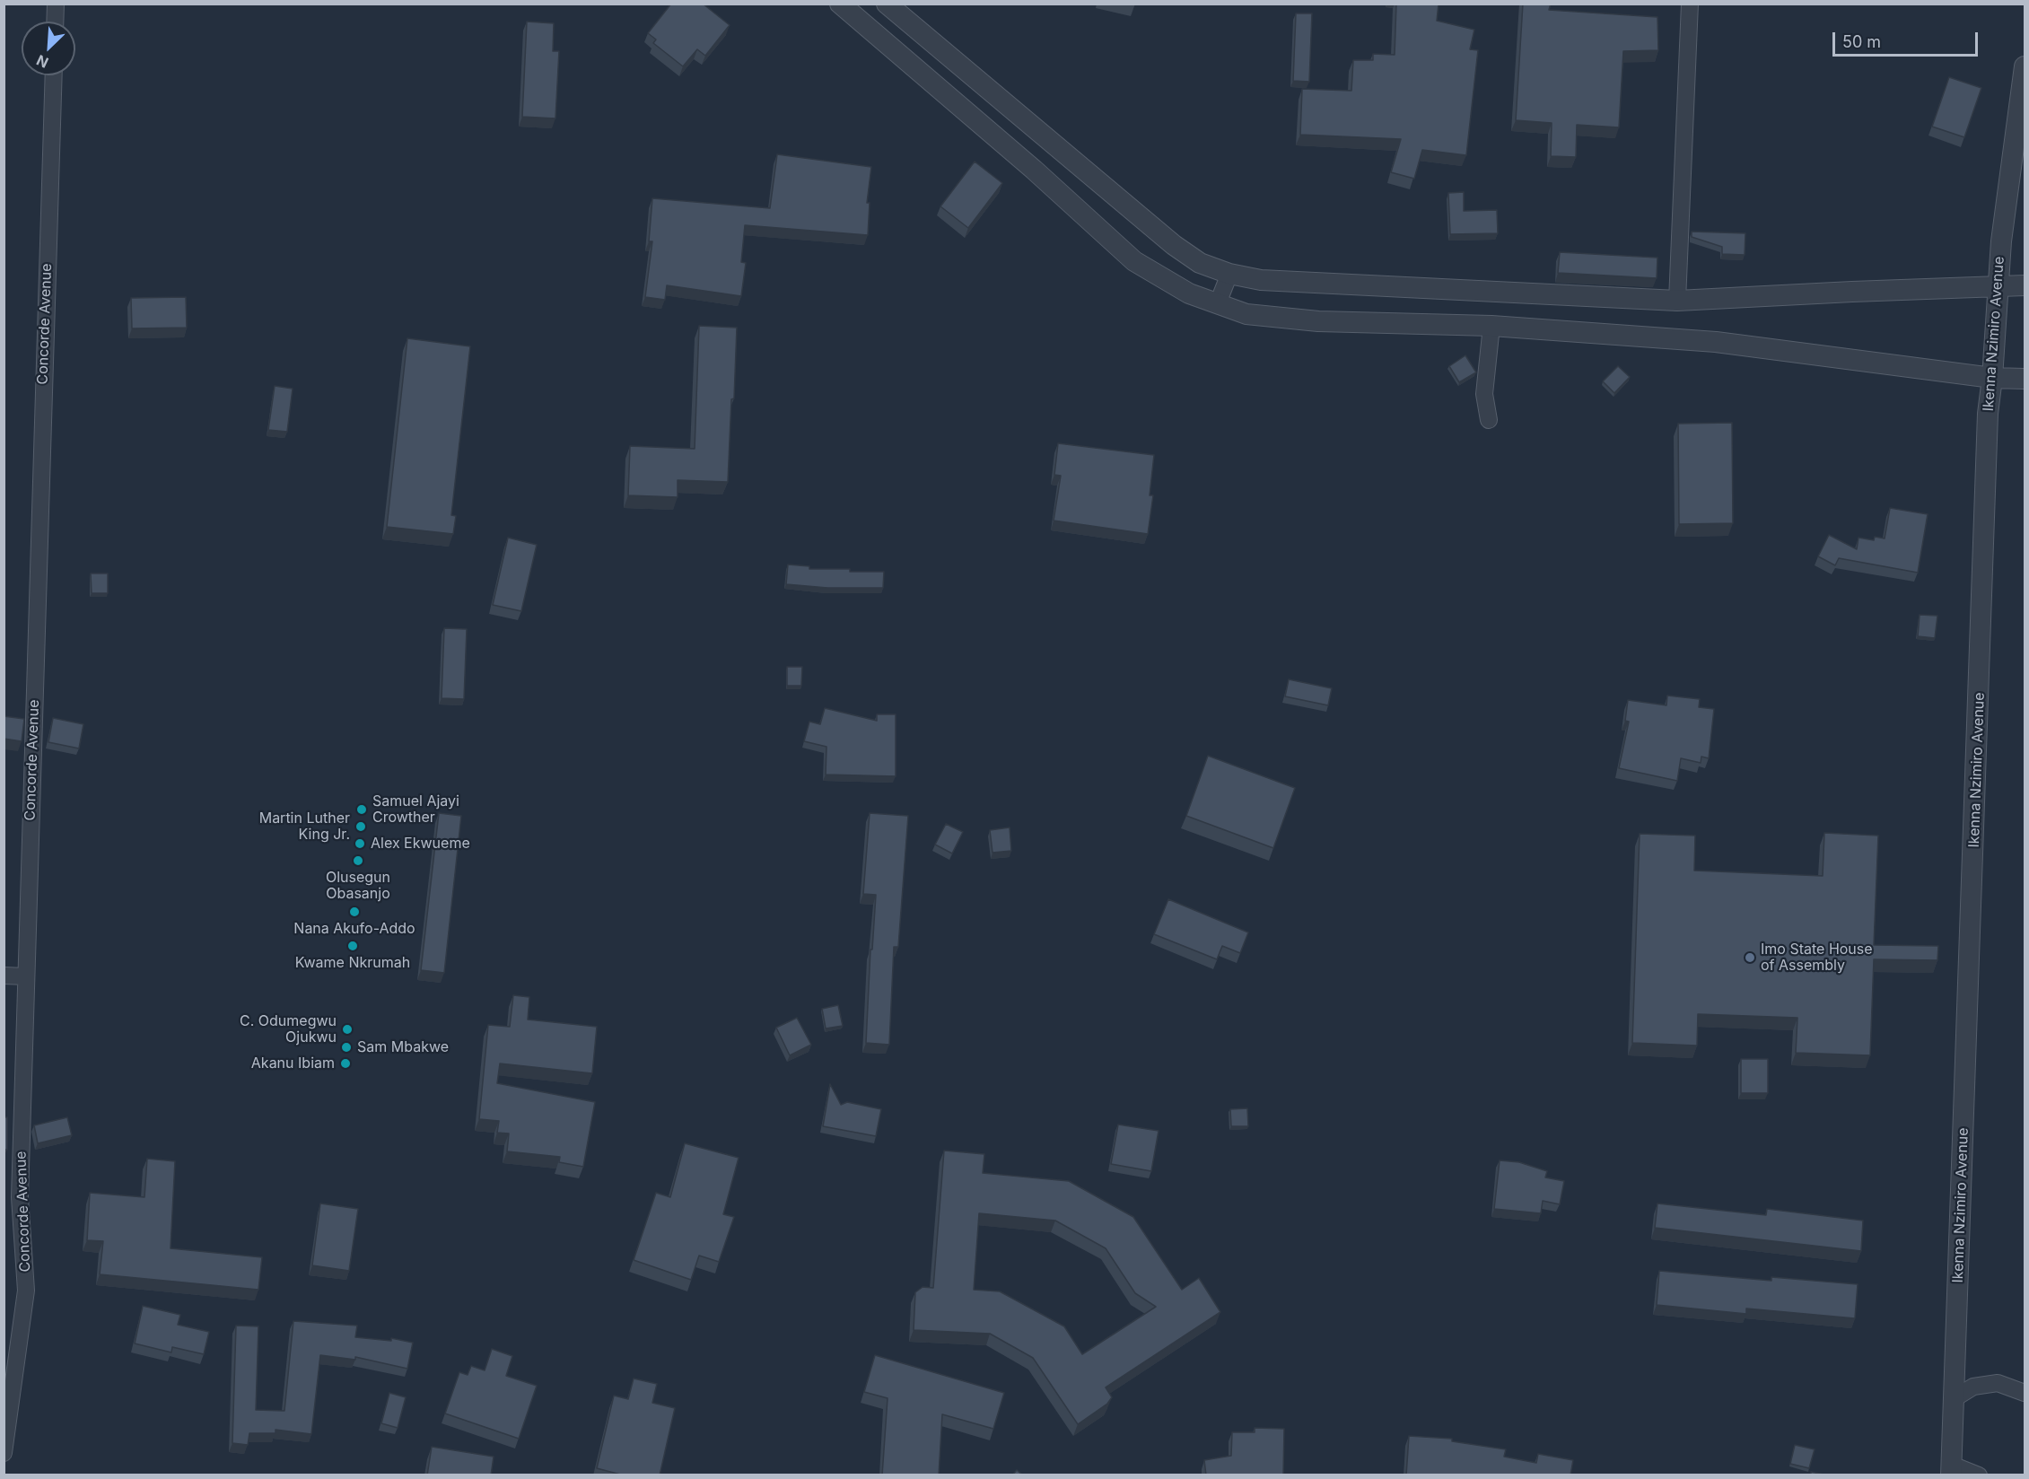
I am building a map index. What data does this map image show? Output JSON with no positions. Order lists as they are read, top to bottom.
{
  "streets": {
    "street": ["Concorde Avenue", "Ikenna Nzimiro Avenue"]
  },
  "places": [
    "Samuel Ajayi Crowther",
    "Martin Luther King Jr.",
    "Alex Ekwueme",
    "Olusegun Obasanjo",
    "Nana Akufo-Addo",
    "Kwame Nkrumah",
    "Imo State House of Assembly",
    "C. Odumegwu Ojukwu",
    "Sam Mbakwe",
    "Akanu Ibiam"
  ],
  "scale_bar": "50 m",
  "north": "bottom left"
}
